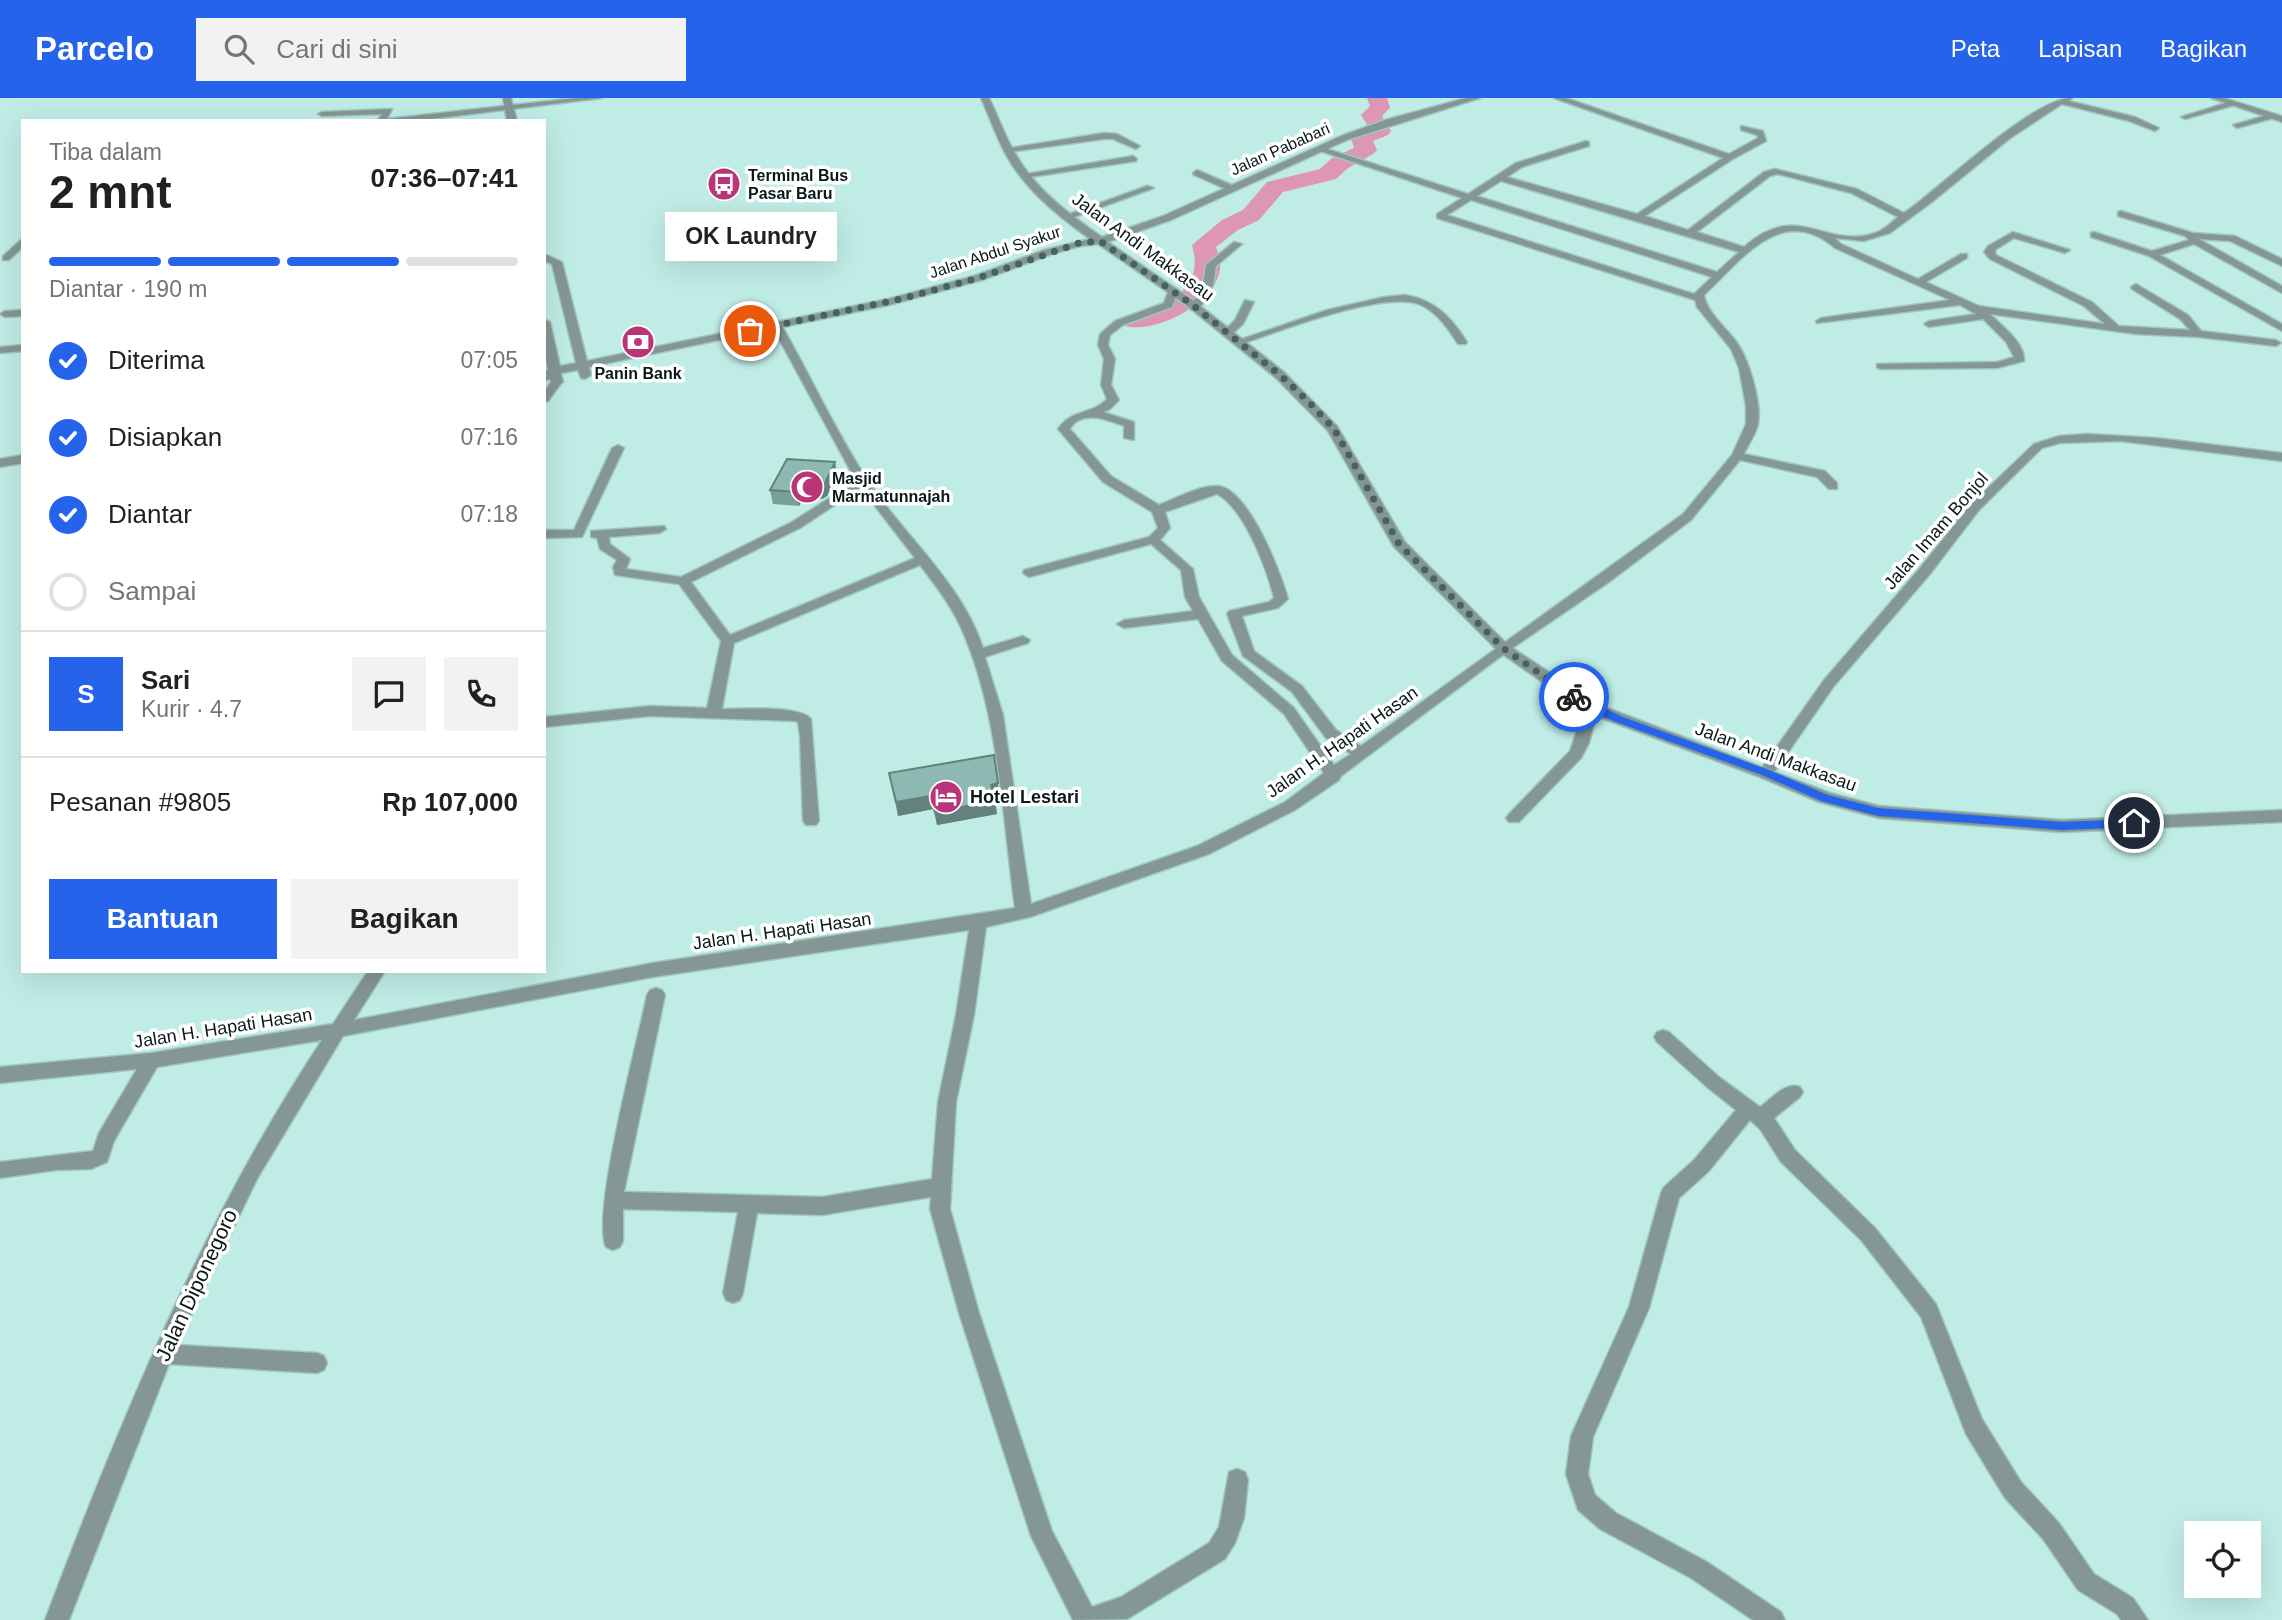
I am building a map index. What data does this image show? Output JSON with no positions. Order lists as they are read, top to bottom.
{
  "streets": {
    "street": [
      "Jalan Pababari",
      "Jalan Andi Makkasau",
      "Jalan Abdul Syakur",
      "Jalan Imam Bonjol",
      "Jalan H. Hapati Hasan",
      "Jalan Diponegoro"
    ]
  },
  "crossings": [
    ["Jalan Pababari", "Jalan Andi Makkasau"],
    ["Jalan Pababari", "Jalan Abdul Syakur"],
    ["Jalan Andi Makkasau", "Jalan Abdul Syakur"],
    ["Jalan Andi Makkasau", "Jalan Imam Bonjol"],
    ["Jalan Andi Makkasau", "Jalan H. Hapati Hasan"],
    ["Jalan H. Hapati Hasan", "Jalan Diponegoro"]
  ],
  "places": {
    "bus stop": ["Terminal Bus Pasar Baru"],
    "other": ["OK Laundry"],
    "bank": ["Panin Bank"],
    "mosque": ["Masjid Marmatunnajah"],
    "hotel": ["Hotel Lestari"]
  },
  "page": {
    "header": "Parcelo",
    "search": "Cari di sini",
    "nav": ["Peta", "Lapisan", "Bagikan"],
    "heading": ["2 mnt", "Tiba dalam", "07:36–07:41"],
    "panel": [
      "Sari",
      "Kurir · 4.7",
      "Pesanan #9805",
      "Rp 107,000"
    ],
    "bubble": "OK Laundry",
    "bar": "Diantar · 190 m",
    "list": [
      ["Diterima", "07:05"],
      ["Disiapkan", "07:16"],
      ["Diantar", "07:18"],
      "Sampai"
    ],
    "round": "S",
    "buttons": ["Bantuan", "Bagikan"]
  }
}
